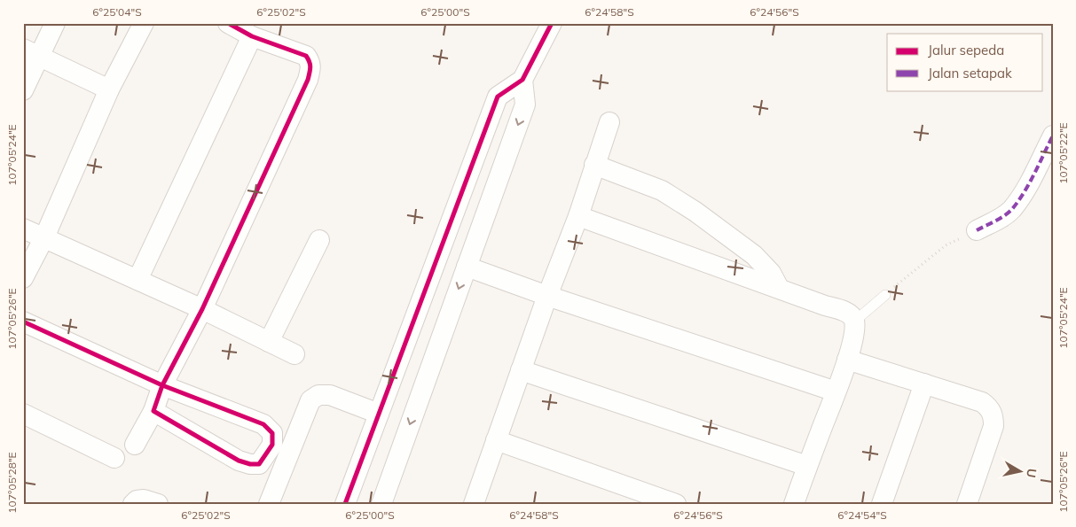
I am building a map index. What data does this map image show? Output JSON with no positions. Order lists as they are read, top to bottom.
{
  "legend": ["Jalur sepeda", "Jalan setapak"],
  "north": "right",
  "coordinates": [
    "6°25'04\"S",
    "6°25'02\"S",
    "6°25'00\"S",
    "6°24'58\"S",
    "6°24'56\"S",
    "107°05'22\"E",
    "107°05'24\"E",
    "107°05'26\"E",
    "107°05'28\"E",
    "6°24'54\"S"
  ]
}
